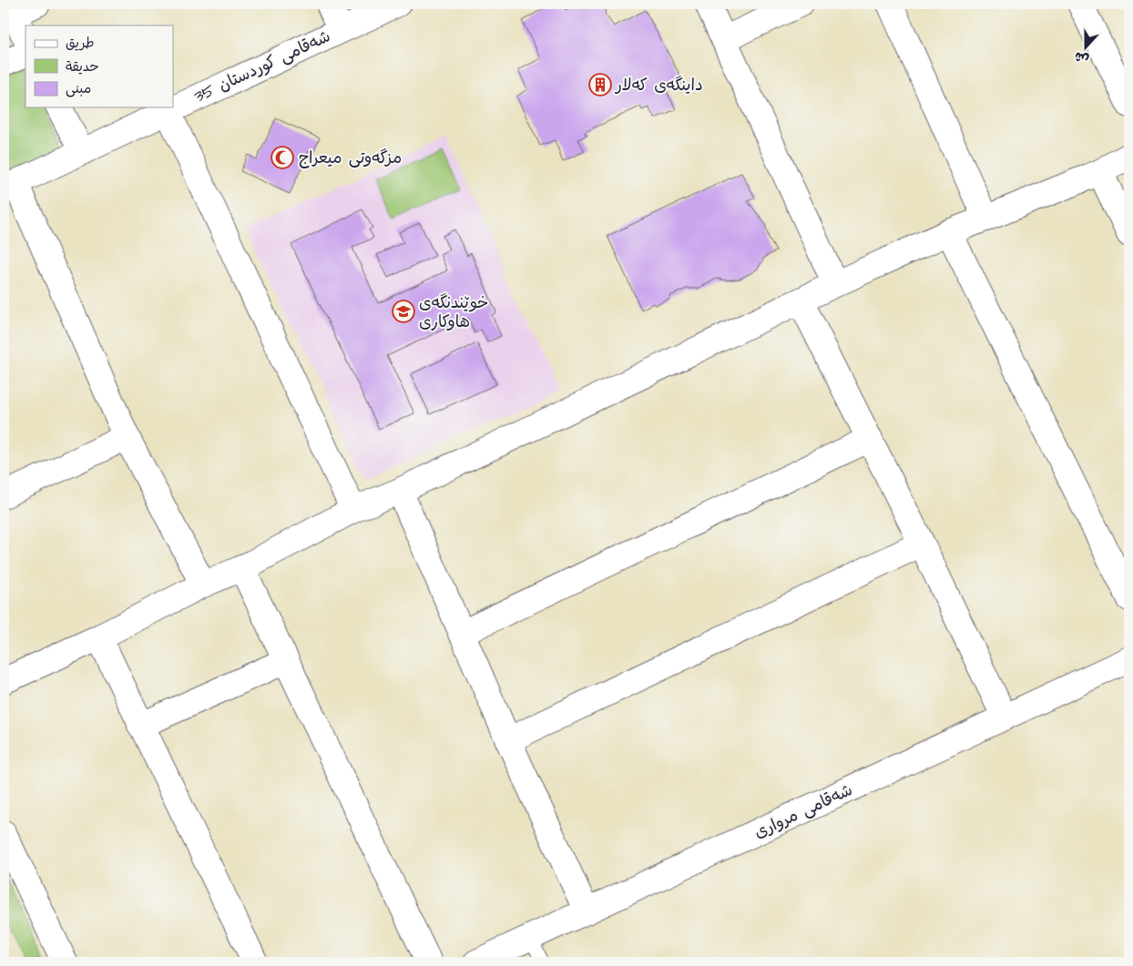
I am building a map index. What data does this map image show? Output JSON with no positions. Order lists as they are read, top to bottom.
{
  "streets": {
    "street": ["شەقامی کوردستان 35", "شەقامی مرواری"]
  },
  "places": {
    "building": ["داینگەی کەلار"],
    "mosque": ["مزگەوتی میعراج"],
    "school or university": ["خوێندنگەی هاوکاری"]
  },
  "legend": ["طريق", "حديقة", "مبنى"],
  "north": "bottom"
}
